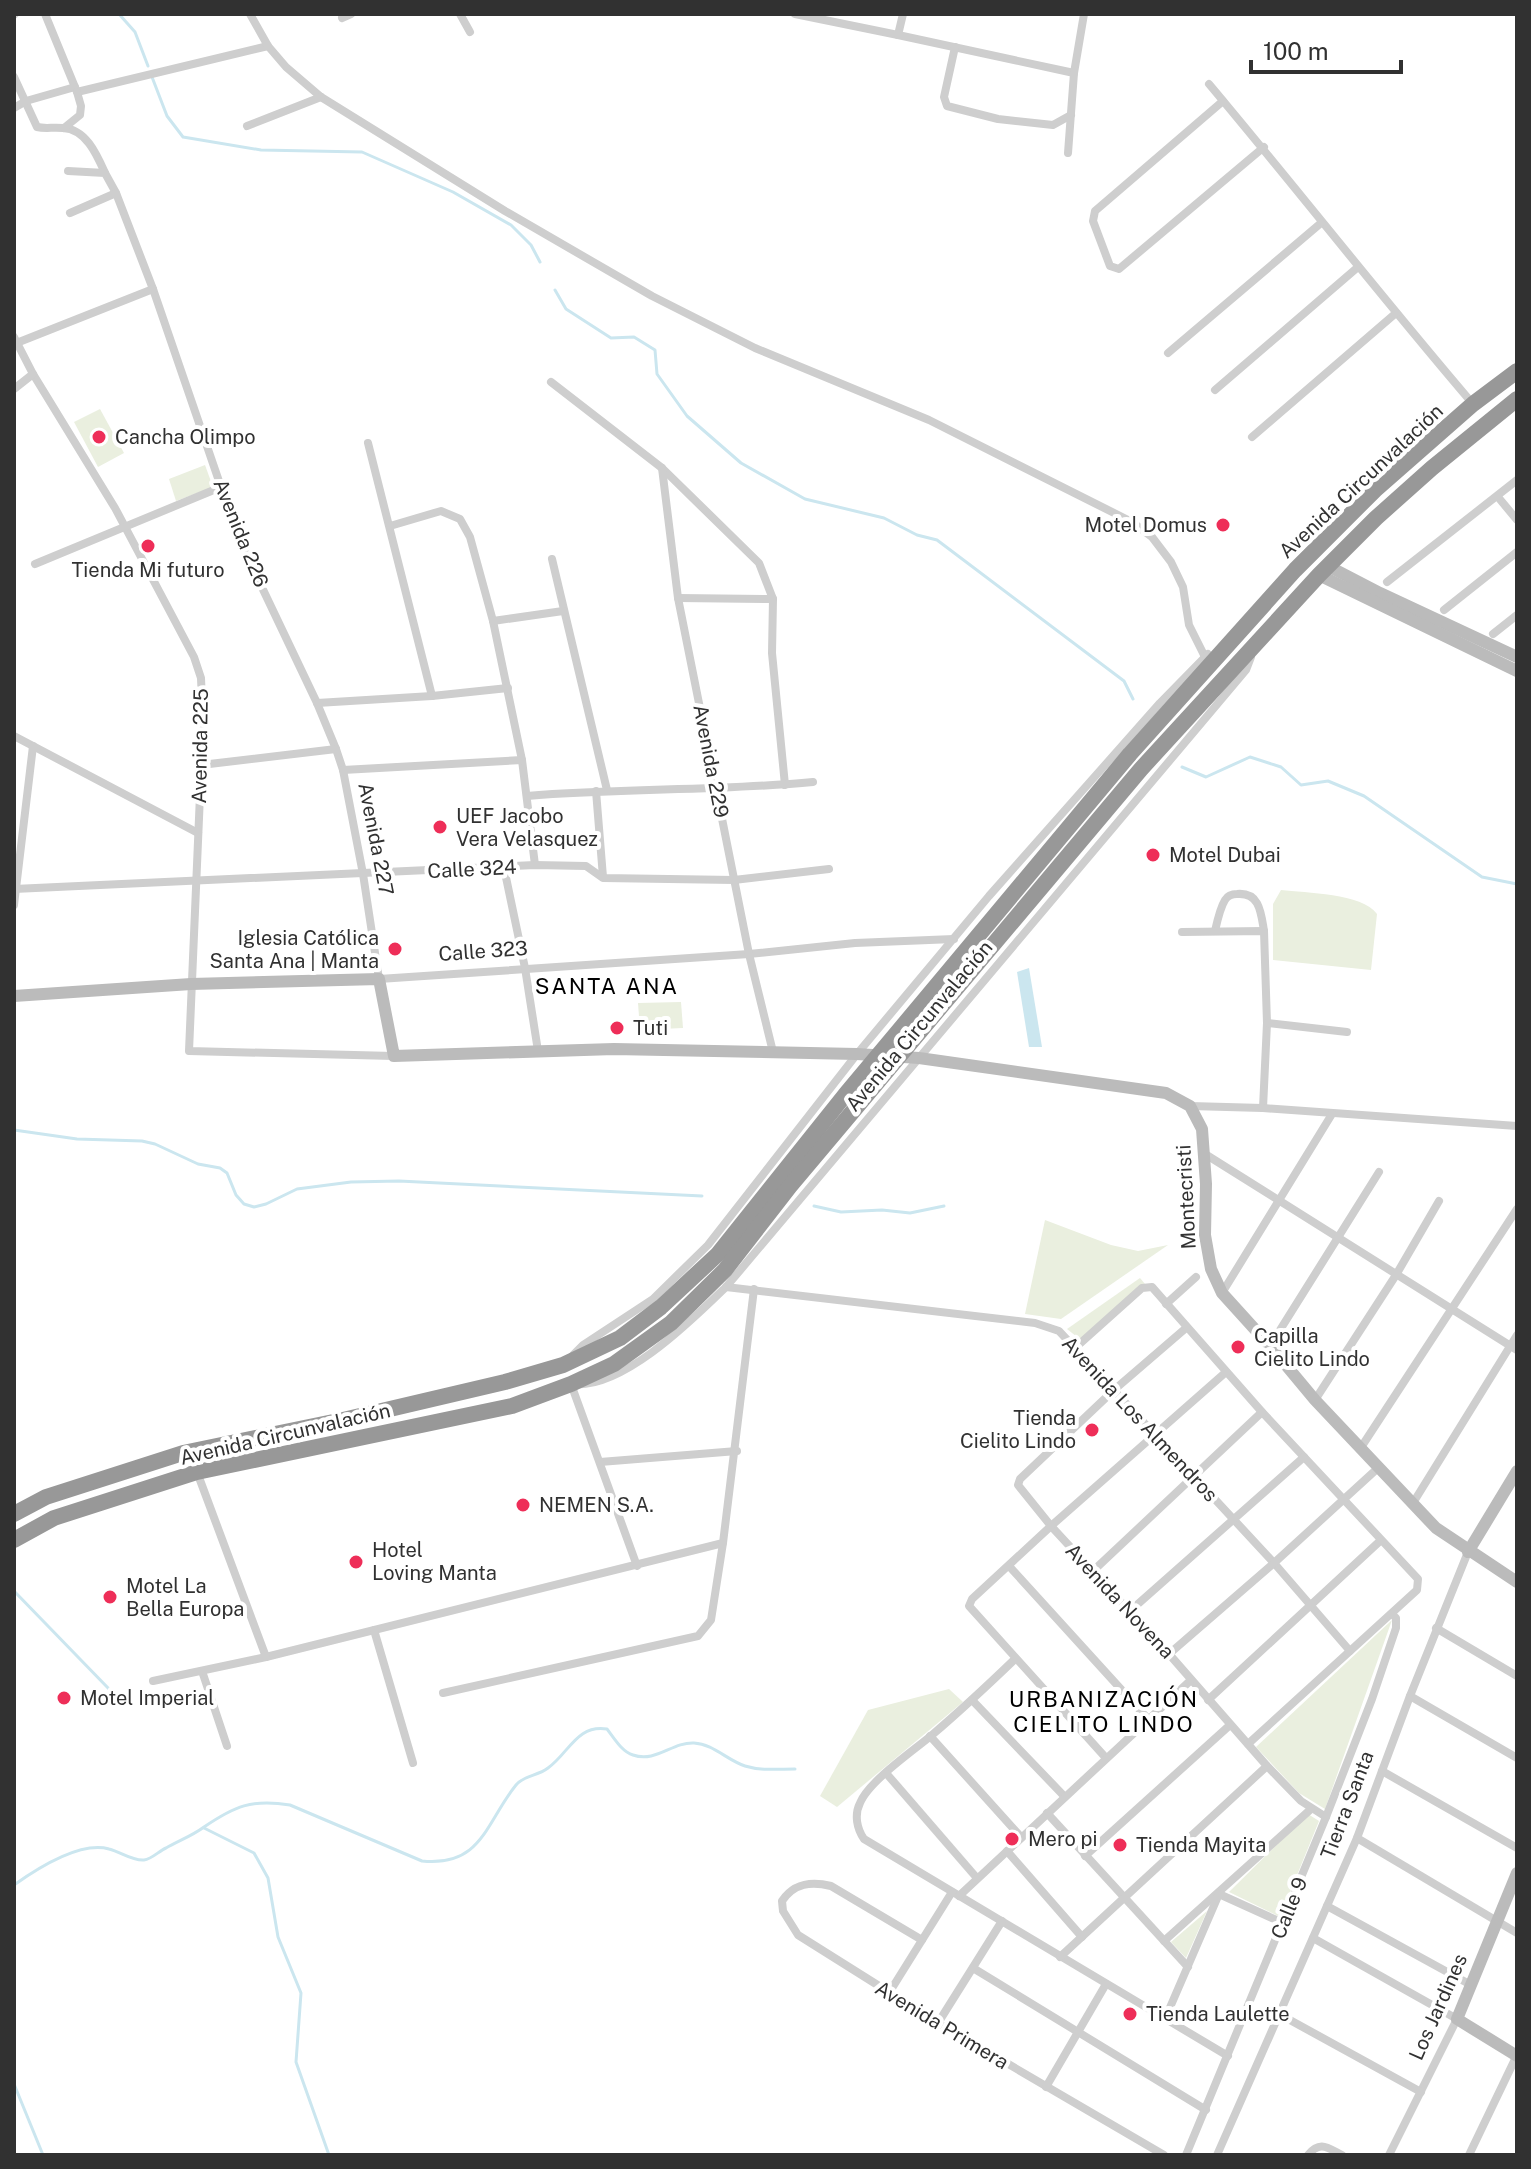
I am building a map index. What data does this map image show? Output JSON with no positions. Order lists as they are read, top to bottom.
{
  "streets": {
    "highway": ["Avenida Circunvalación"],
    "street": [
      "Avenida 226",
      "Avenida 225",
      "Avenida 229",
      "Avenida 227",
      "Calle 324",
      "Calle 323",
      "Montecristi",
      "Avenida Los Almendros",
      "Avenida Novena",
      "Tierra Santa",
      "Calle 9",
      "Los Jardines",
      "Avenida Primera"
    ]
  },
  "crossings": [
    ["Avenida Circunvalación", "Calle 323"],
    ["Avenida Circunvalación", "Avenida Los Almendros"],
    ["Avenida 226", "Avenida 227"],
    ["Avenida 225", "Avenida 227"],
    ["Avenida 225", "Calle 324"],
    ["Avenida 225", "Calle 323"],
    ["Avenida 229", "Calle 324"],
    ["Avenida 229", "Calle 323"],
    ["Avenida 227", "Calle 324"],
    ["Avenida 227", "Calle 323"],
    ["Montecristi", "Tierra Santa"],
    ["Avenida Los Almendros", "Avenida Novena"],
    ["Avenida Novena", "Calle 9"]
  ],
  "districts": ["SANTA ANA", "URBANIZACIÓN CIELITO LINDO"],
  "places": [
    "Cancha Olimpo",
    "Motel Domus",
    "Tienda Mi futuro",
    "UEF Jacobo Vera Velasquez",
    "Motel Dubai",
    "Iglesia Católica Santa Ana | Manta",
    "Tuti",
    "Capilla Cielito Lindo",
    "Tienda Cielito Lindo",
    "NEMEN S.A.",
    "Hotel Loving Manta",
    "Motel La Bella Europa",
    "Motel Imperial",
    "Mero pi",
    "Tienda Mayita",
    "Tienda Laulette"
  ],
  "scale_bar": "100 m"
}
